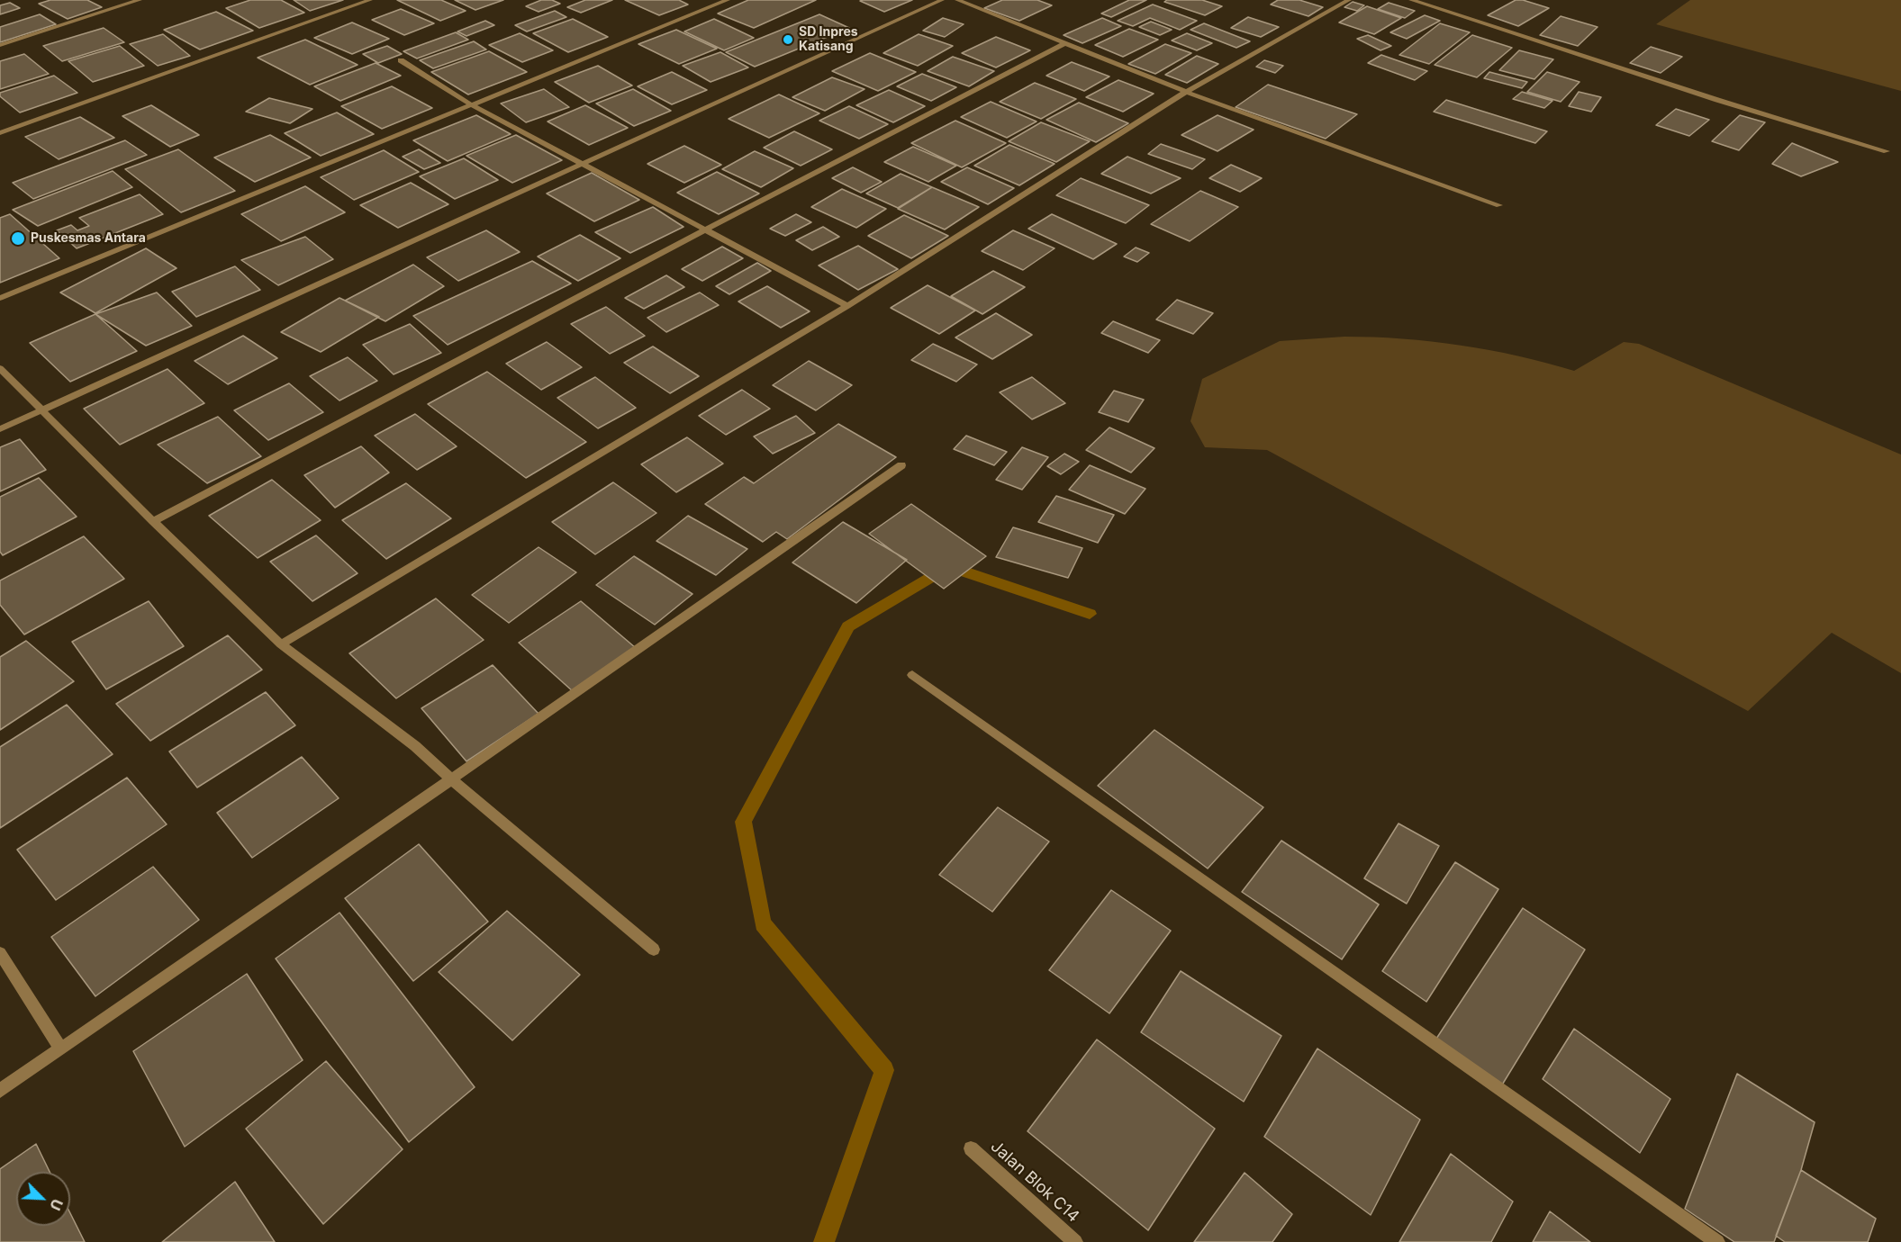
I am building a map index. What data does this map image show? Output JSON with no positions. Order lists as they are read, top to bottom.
{
  "streets": {
    "street": ["Jalan Blok C14"]
  },
  "places": ["SD Inpres Katisang", "Puskesmas Antara"],
  "north": "bottom right"
}
